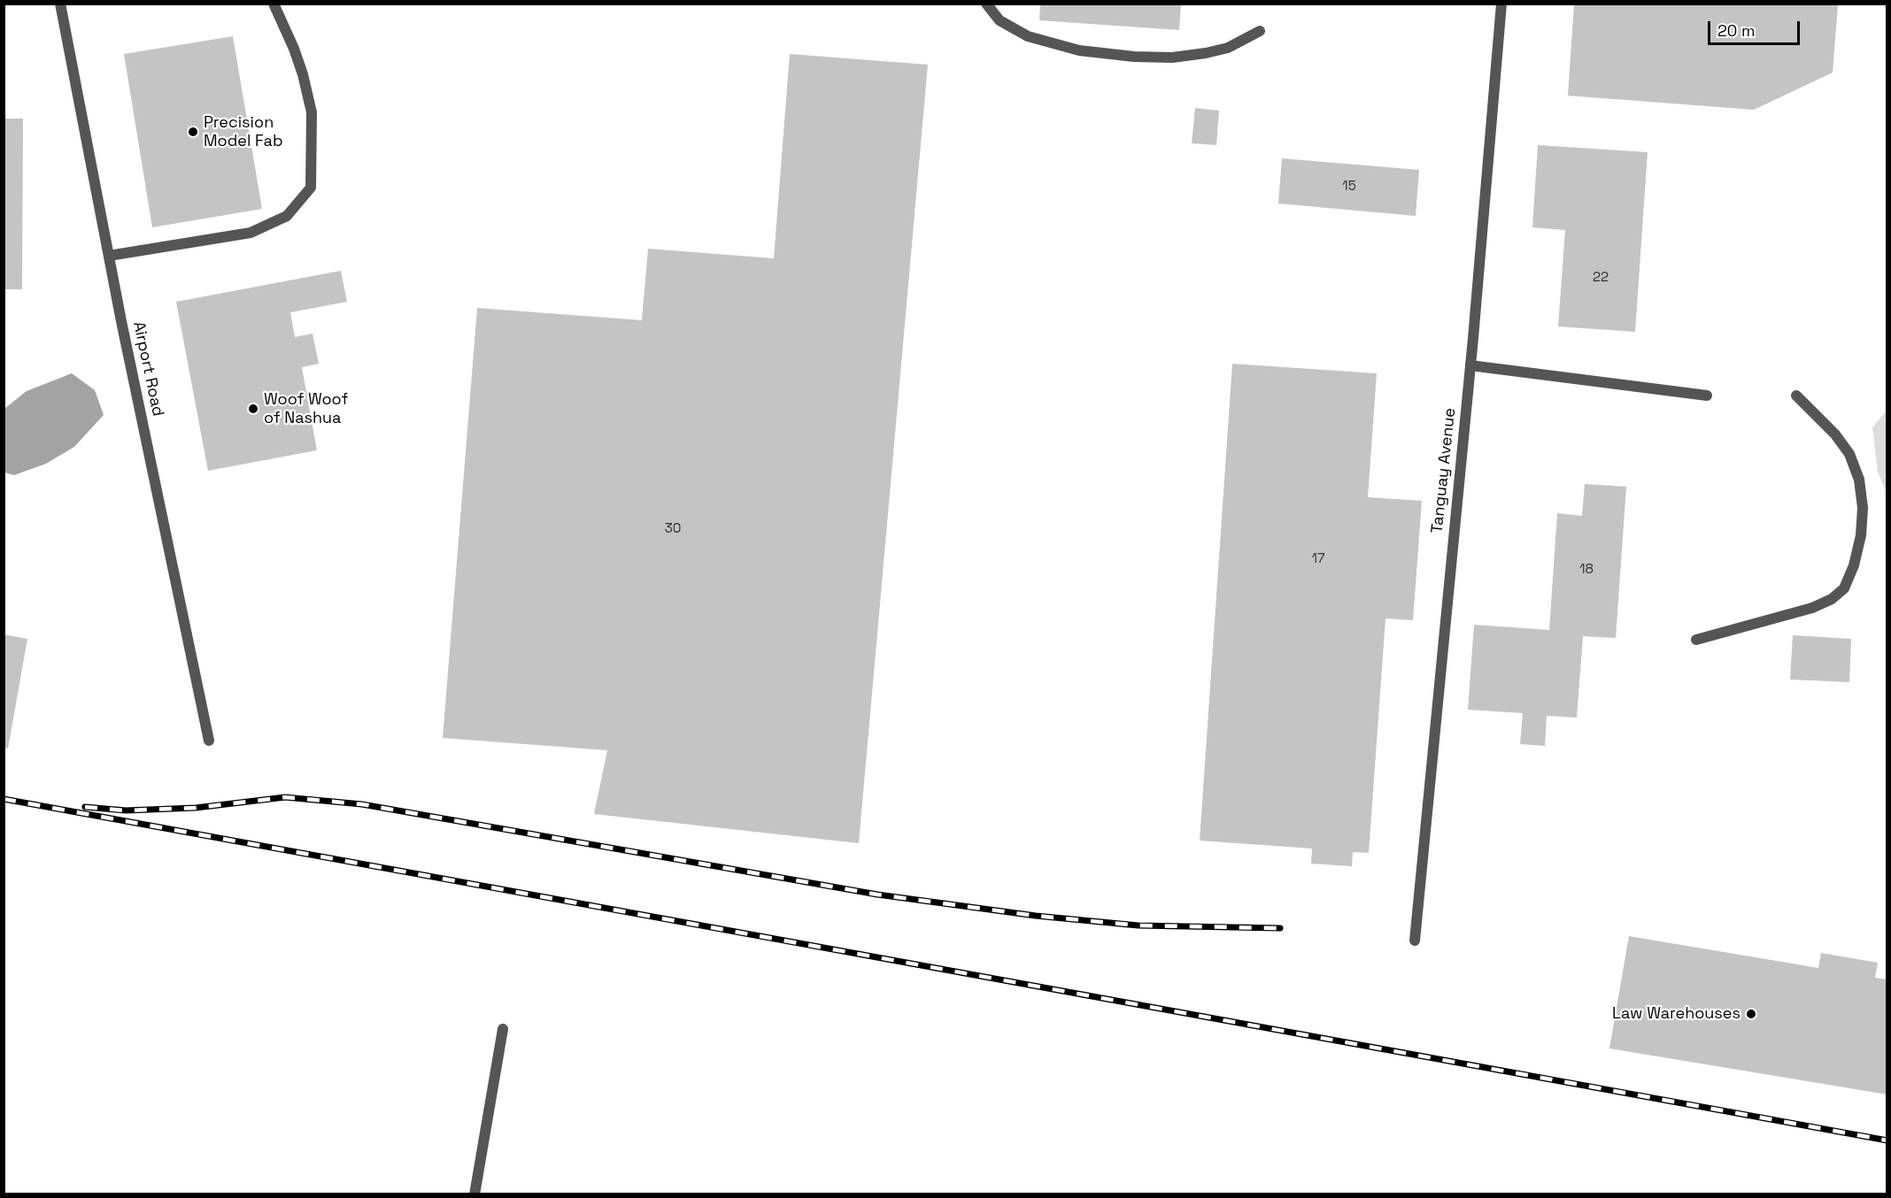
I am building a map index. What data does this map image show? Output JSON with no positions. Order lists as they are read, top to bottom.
{
  "streets": {
    "street": ["Airport Road", "Tanguay Avenue"]
  },
  "places": ["Precision Model Fab", "Woof Woof of Nashua", "Law Warehouses"],
  "house_numbers": [
    "15",
    "22",
    "30",
    "17",
    "18"
  ],
  "scale_bar": "20 m"
}
